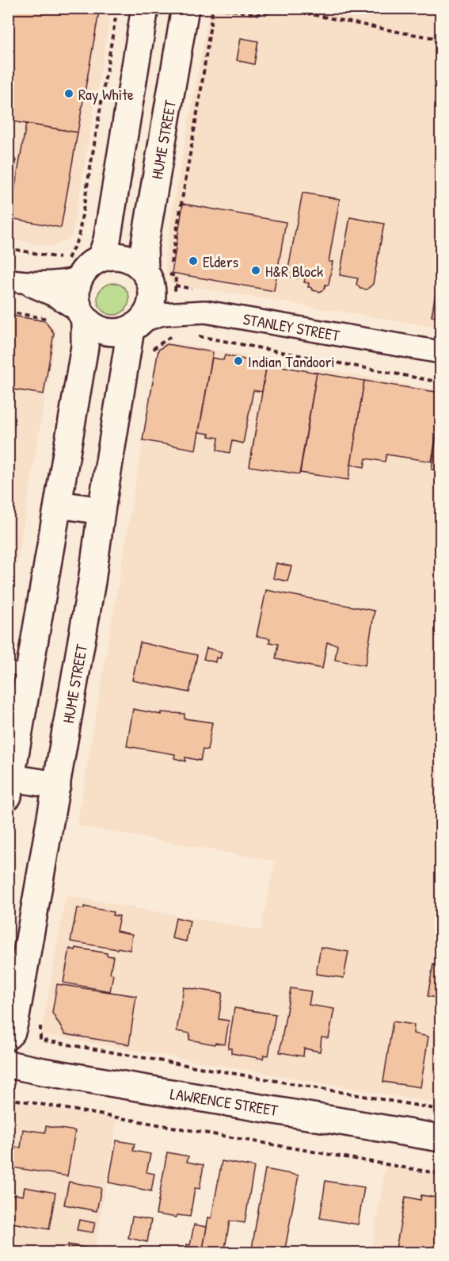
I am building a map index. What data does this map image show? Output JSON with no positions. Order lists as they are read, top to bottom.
{
  "streets": {
    "street": ["HUME STREET", "STANLEY STREET", "LAWRENCE STREET"]
  },
  "crossings": [
    ["HUME STREET", "STANLEY STREET"]
  ],
  "places": [
    "Ray White",
    "Elders",
    "H&R Block",
    "Indian Tandoori"
  ]
}
